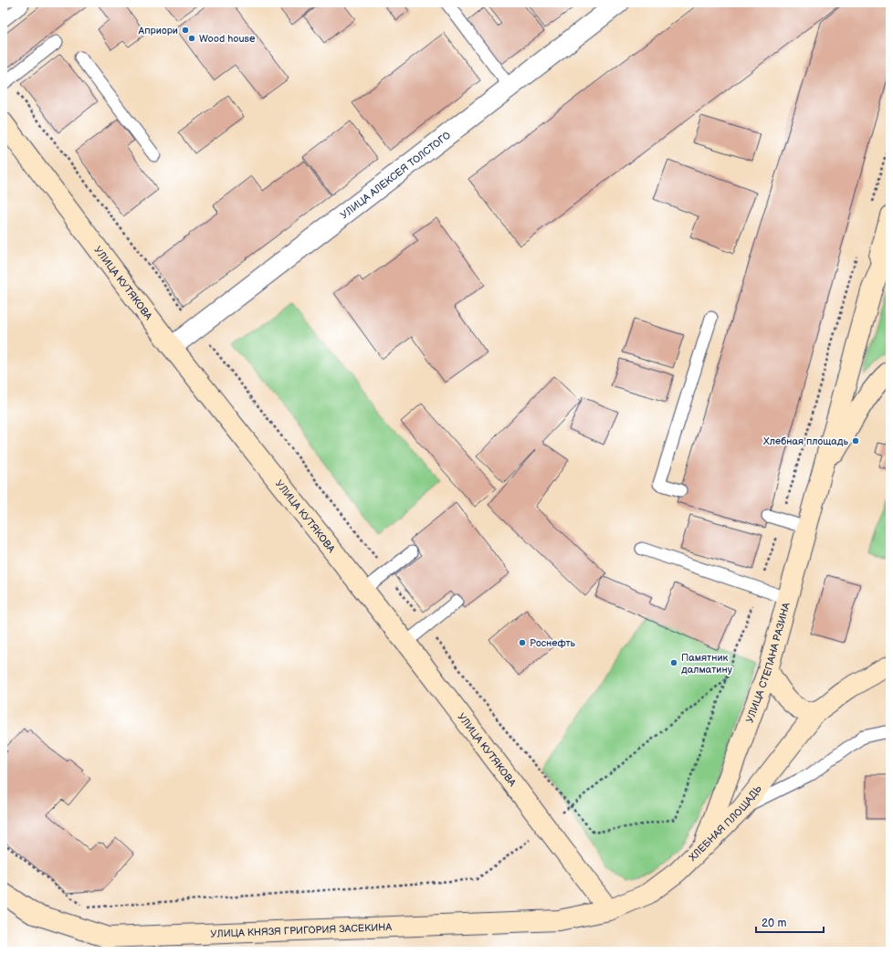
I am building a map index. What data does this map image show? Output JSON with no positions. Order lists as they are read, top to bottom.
{
  "streets": {
    "main road": [
      "УЛИЦА КУТЯКОВА",
      "УЛИЦА СТЕПАНА РАЗИНА",
      "ХЛЕБНАЯ ПЛОЩАДЬ",
      "УЛИЦА КНЯЗЯ ГРИГОРИЯ ЗАСЕКИНА"
    ],
    "street": ["УЛИЦА АЛЕКСЕЯ ТОЛСТОГО"]
  },
  "crossings": [
    ["УЛИЦА АЛЕКСЕЯ ТОЛСТОГО", "УЛИЦА КУТЯКОВА"],
    ["УЛИЦА КУТЯКОВА", "ХЛЕБНАЯ ПЛОЩАДЬ"],
    ["УЛИЦА КУТЯКОВА", "УЛИЦА КНЯЗЯ ГРИГОРИЯ ЗАСЕКИНА"],
    ["УЛИЦА СТЕПАНА РАЗИНА", "ХЛЕБНАЯ ПЛОЩАДЬ"],
    ["ХЛЕБНАЯ ПЛОЩАДЬ", "УЛИЦА КНЯЗЯ ГРИГОРИЯ ЗАСЕКИНА"]
  ],
  "places": [
    "Априори",
    "Wood house",
    "Хлебная площадь",
    "Роснефть",
    "Памятник далматину"
  ],
  "scale_bar": "20 m"
}
